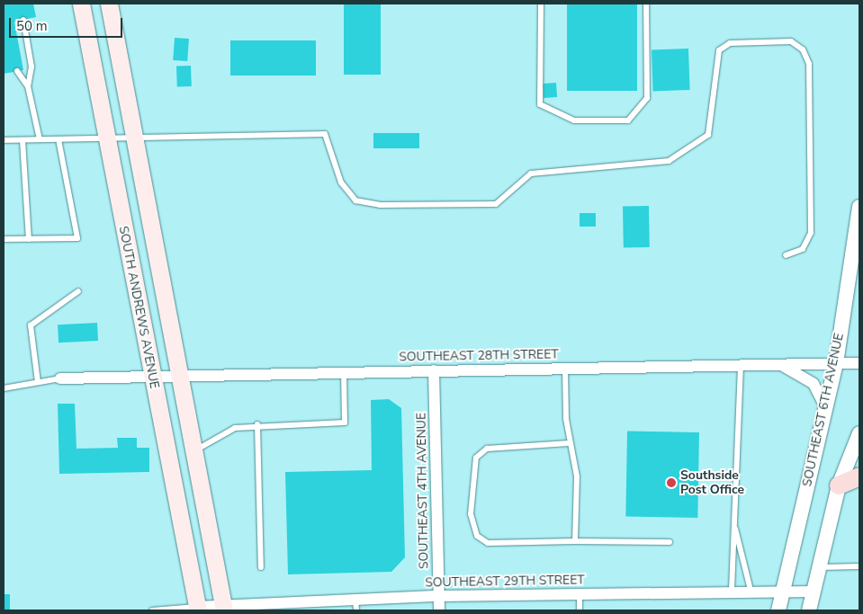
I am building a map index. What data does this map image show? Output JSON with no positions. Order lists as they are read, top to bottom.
{
  "streets": {
    "main road": ["SOUTH ANDREWS AVENUE"],
    "street": [
      "SOUTHEAST 28TH STREET",
      "SOUTHEAST 6TH AVENUE",
      "SOUTHEAST 4TH AVENUE",
      "SOUTHEAST 29TH STREET"
    ]
  },
  "crossings": [
    ["SOUTH ANDREWS AVENUE", "SOUTHEAST 28TH STREET"],
    ["SOUTH ANDREWS AVENUE", "SOUTHEAST 29TH STREET"],
    ["SOUTHEAST 28TH STREET", "SOUTHEAST 6TH AVENUE"],
    ["SOUTHEAST 28TH STREET", "SOUTHEAST 4TH AVENUE"],
    ["SOUTHEAST 6TH AVENUE", "SOUTHEAST 29TH STREET"],
    ["SOUTHEAST 4TH AVENUE", "SOUTHEAST 29TH STREET"]
  ],
  "places": ["Southside Post Office"],
  "scale_bar": "50 m"
}
